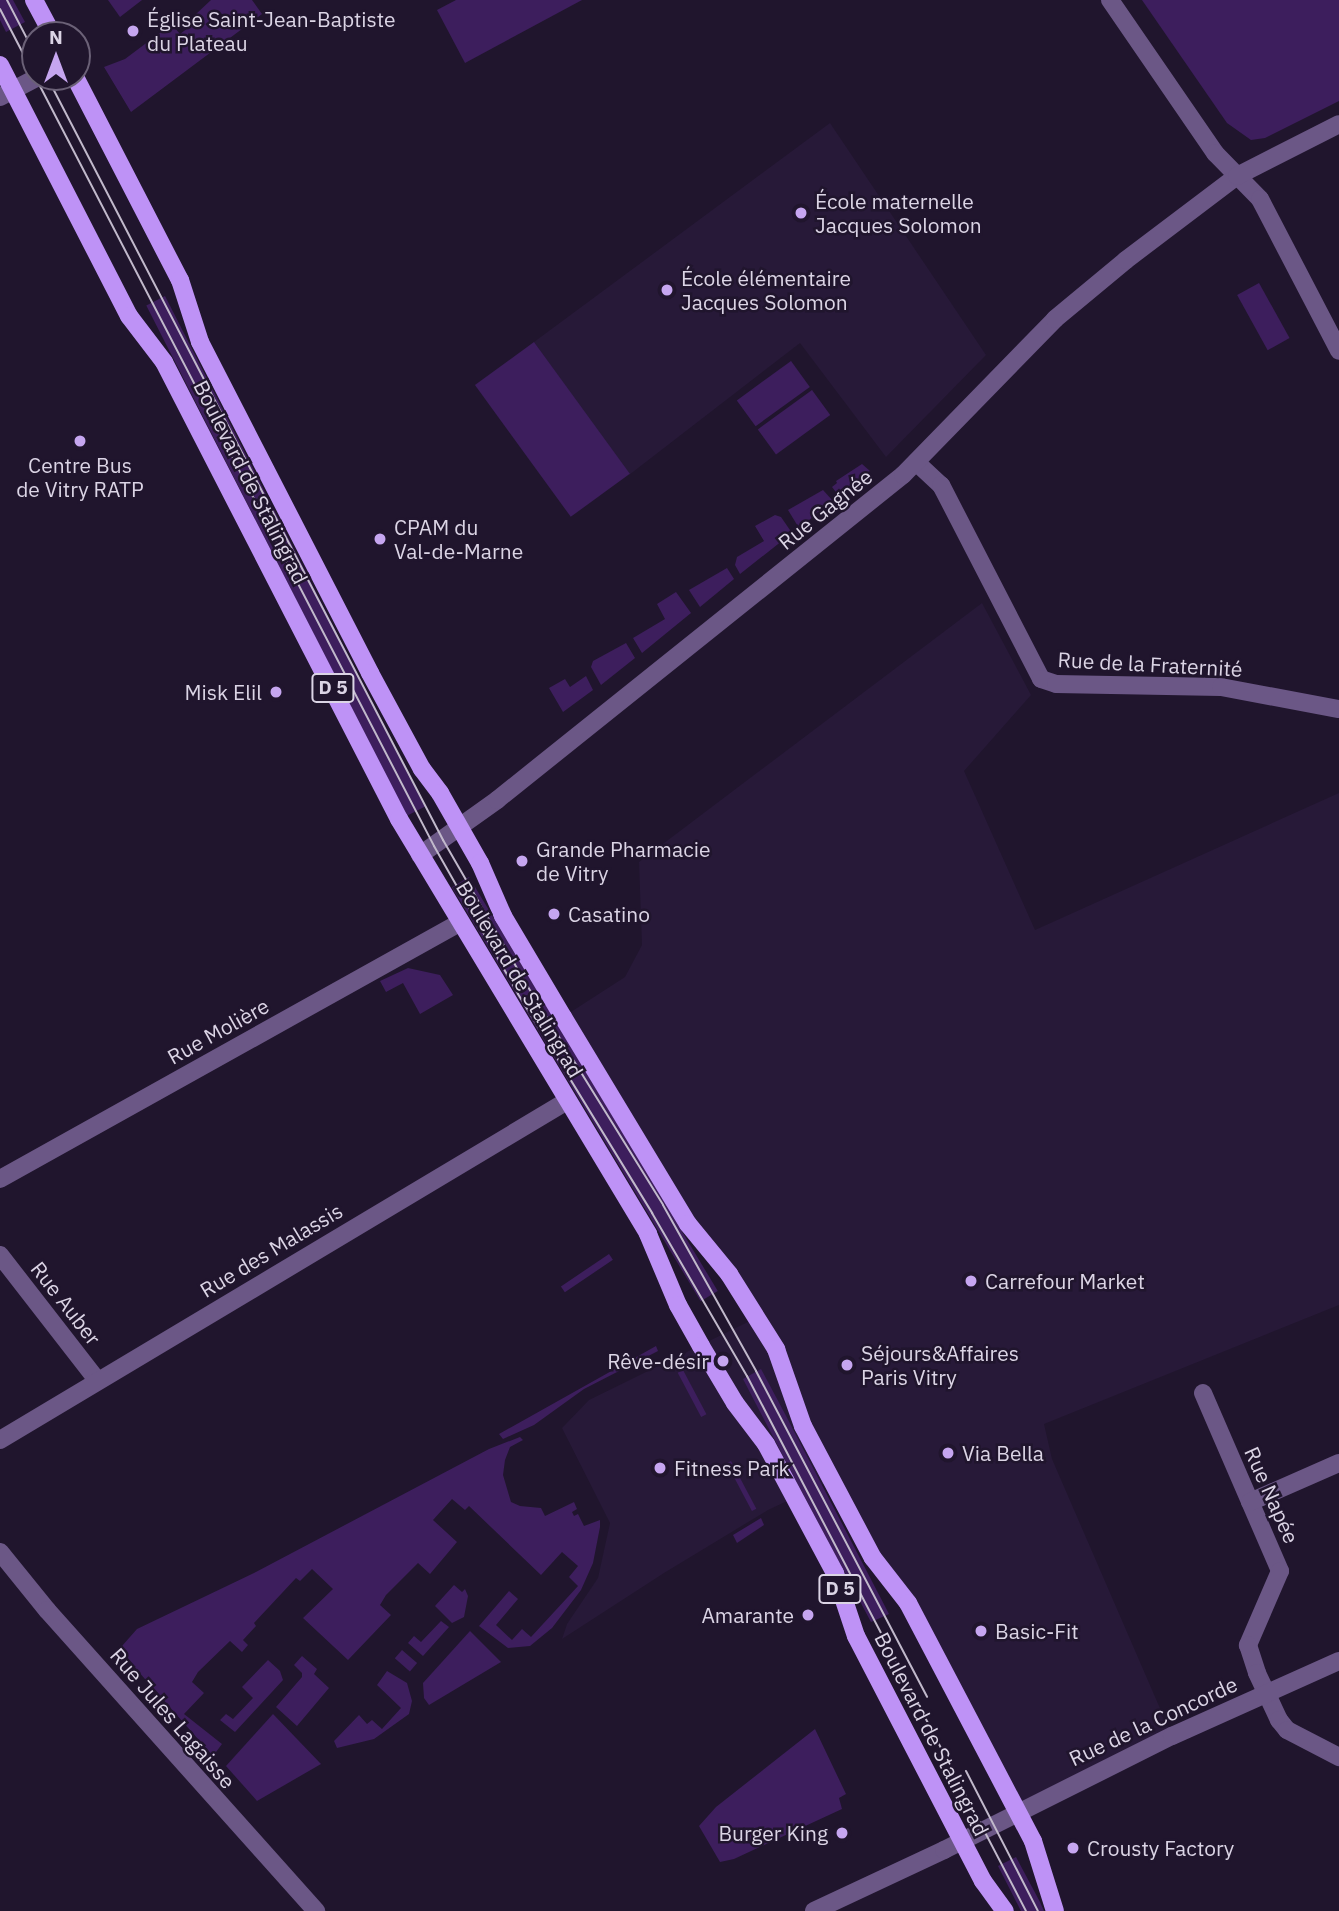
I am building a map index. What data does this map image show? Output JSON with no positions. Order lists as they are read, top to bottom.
{
  "streets": {
    "main road": ["Boulevard de Stalingrad", "D 5"],
    "street": [
      "Rue Gagnée",
      "Rue de la Fraternité",
      "Rue Molière",
      "Rue des Malassis",
      "Rue Auber",
      "Rue Napée",
      "Rue Jules Lagaisse",
      "Rue de la Concorde"
    ]
  },
  "crossings": [
    ["Boulevard de Stalingrad", "Rue Gagnée"],
    ["Boulevard de Stalingrad", "Rue Molière"],
    ["Boulevard de Stalingrad", "Rue des Malassis"],
    ["Boulevard de Stalingrad", "Rue de la Concorde"],
    ["Rue Gagnée", "Rue de la Fraternité"],
    ["Rue des Malassis", "Rue Auber"],
    ["Rue Napée", "Rue de la Concorde"]
  ],
  "places": [
    "Église Saint-Jean-Baptiste du Plateau",
    "École maternelle Jacques Solomon",
    "École élémentaire Jacques Solomon",
    "Centre Bus de Vitry RATP",
    "CPAM du Val-de-Marne",
    "Misk Elil",
    "Grande Pharmacie de Vitry",
    "Casatino",
    "Carrefour Market",
    "Rêve-désir",
    "Séjours&Affaires Paris Vitry",
    "Via Bella",
    "Fitness Park",
    "Amarante",
    "Basic-Fit",
    "Burger King",
    "Crousty Factory"
  ],
  "north": "top"
}
